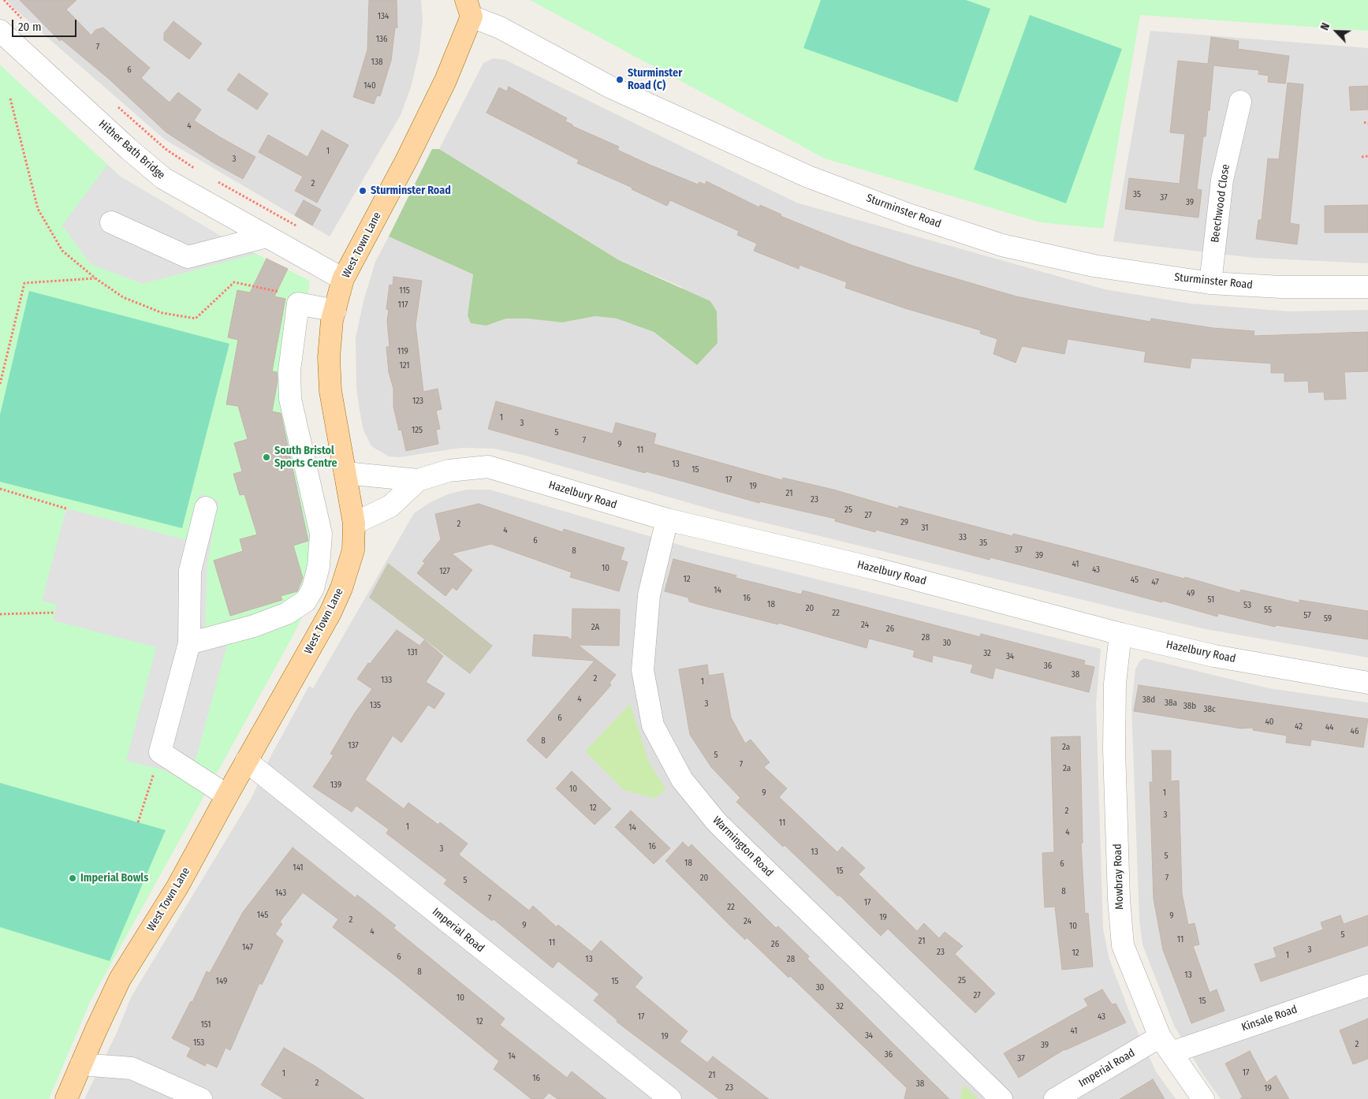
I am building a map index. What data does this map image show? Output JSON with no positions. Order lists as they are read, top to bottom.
{
  "streets": {
    "main road": ["West Town Lane"],
    "street": [
      "Hither Bath Bridge",
      "Beechwood Close",
      "Sturminster Road",
      "Hazelbury Road",
      "Warmington Road",
      "Mowbray Road",
      "Imperial Road",
      "Kinsale Road"
    ]
  },
  "crossings": [
    ["Hither Bath Bridge", "West Town Lane"],
    ["Beechwood Close", "Sturminster Road"],
    ["Sturminster Road", "West Town Lane"],
    ["West Town Lane", "Hazelbury Road"],
    ["West Town Lane", "Imperial Road"],
    ["Hazelbury Road", "Warmington Road"],
    ["Hazelbury Road", "Mowbray Road"],
    ["Mowbray Road", "Imperial Road"],
    ["Mowbray Road", "Kinsale Road"],
    ["Imperial Road", "Kinsale Road"]
  ],
  "places": [
    "Sturminster Road (C)",
    "Sturminster Road",
    "South Bristol Sports Centre",
    "Imperial Bowls"
  ],
  "house_numbers": [
    "134",
    "136",
    "7",
    "138",
    "6",
    "140",
    "4",
    "1",
    "3",
    "2",
    "35",
    "37",
    "39",
    "115",
    "117",
    "119",
    "121",
    "123",
    "1",
    "3",
    "125",
    "5",
    "7",
    "9",
    "11",
    "13",
    "15",
    "17",
    "19",
    "21",
    "23",
    "25",
    "27",
    "29",
    "2",
    "31",
    "4",
    "33",
    "6",
    "35",
    "37",
    "8",
    "39",
    "41",
    "10",
    "43",
    "127",
    "12",
    "45",
    "47",
    "14",
    "49",
    "16",
    "51",
    "18",
    "53",
    "20",
    "55",
    "22",
    "57",
    "59",
    "24",
    "2A",
    "26",
    "28",
    "30",
    "131",
    "32",
    "34",
    "36",
    "38",
    "2",
    "133",
    "1",
    "4",
    "38d",
    "38a",
    "3",
    "135",
    "38b",
    "38c",
    "6",
    "40",
    "42",
    "44",
    "46",
    "8",
    "137",
    "2a",
    "5",
    "7",
    "2a",
    "139",
    "10",
    "9",
    "1",
    "12",
    "2",
    "3",
    "11",
    "1",
    "14",
    "4",
    "16",
    "3",
    "13",
    "5",
    "18",
    "6",
    "141",
    "15",
    "20",
    "7",
    "5",
    "8",
    "143",
    "7",
    "17",
    "22",
    "145",
    "9",
    "19",
    "2",
    "24",
    "9",
    "10",
    "4",
    "5",
    "11",
    "21",
    "11",
    "26",
    "147",
    "3",
    "23",
    "12",
    "1",
    "6",
    "13",
    "28",
    "8",
    "13",
    "25",
    "149",
    "15",
    "30",
    "27",
    "10",
    "15",
    "32",
    "17",
    "43",
    "12",
    "151",
    "41",
    "34",
    "19",
    "153",
    "2",
    "39",
    "36",
    "14",
    "37",
    "17",
    "1",
    "21",
    "16",
    "2",
    "38",
    "23",
    "19"
  ],
  "scale_bar": "20 m",
  "north": "top left"
}
